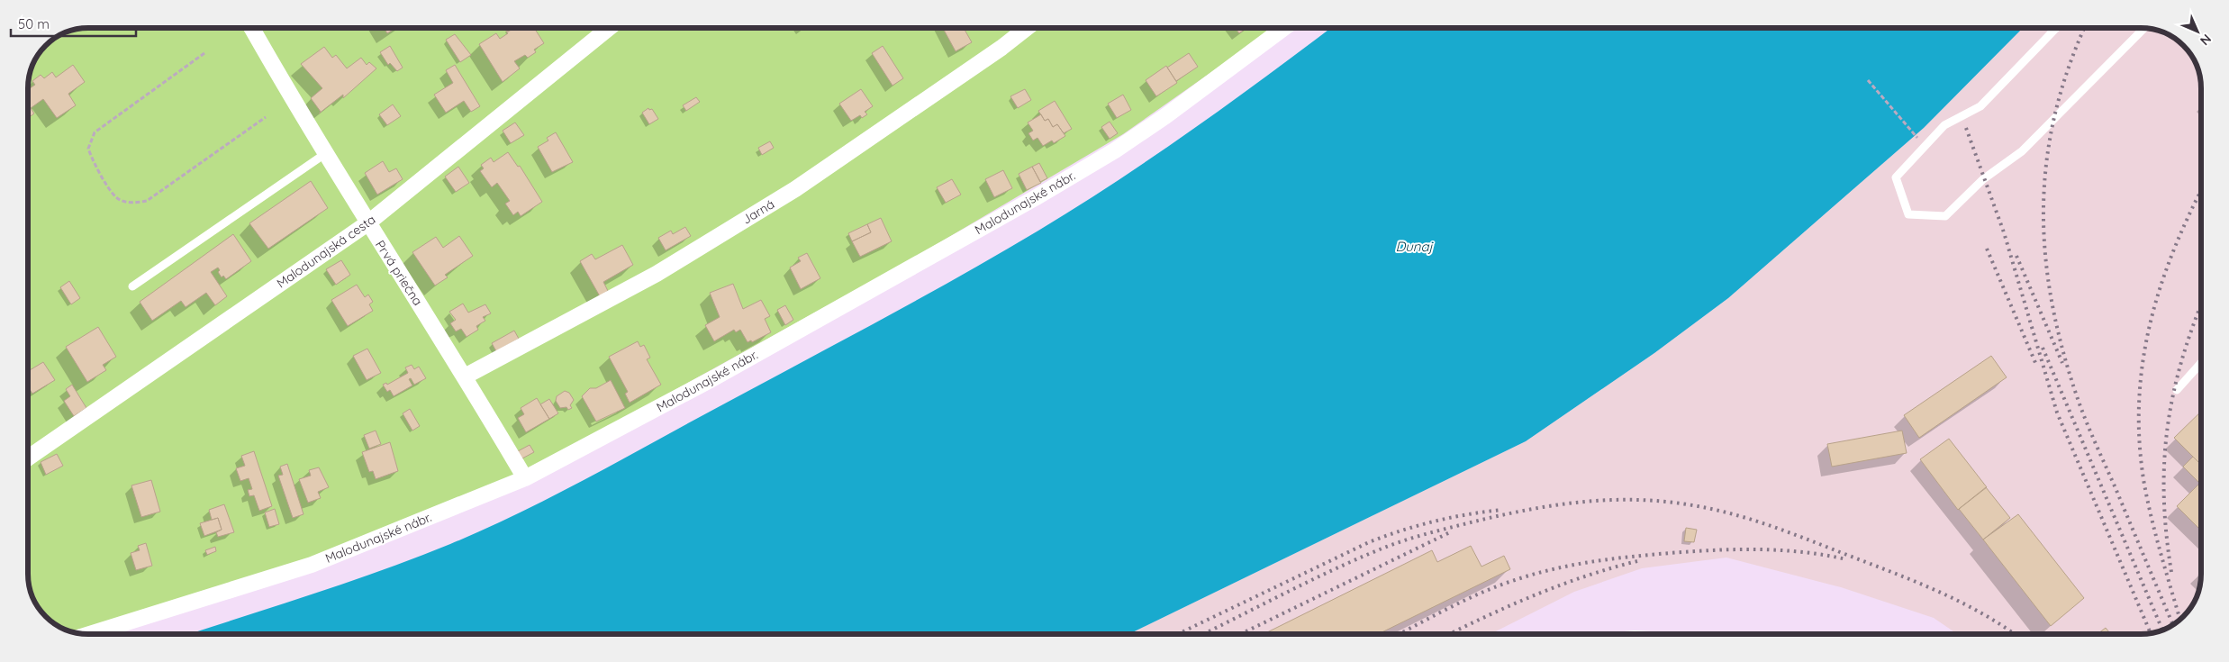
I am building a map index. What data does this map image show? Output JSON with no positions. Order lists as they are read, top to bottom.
{
  "streets": {
    "street": [
      "Malodunajské nábr.",
      "Jarná",
      "Malodunajská cesta",
      "Prvá priečna"
    ]
  },
  "crossings": [
    ["Malodunajské nábr.", "Prvá priečna"],
    ["Jarná", "Prvá priečna"],
    ["Malodunajská cesta", "Prvá priečna"]
  ],
  "water": ["Dunaj"],
  "scale_bar": "50 m",
  "north": "bottom right"
}
